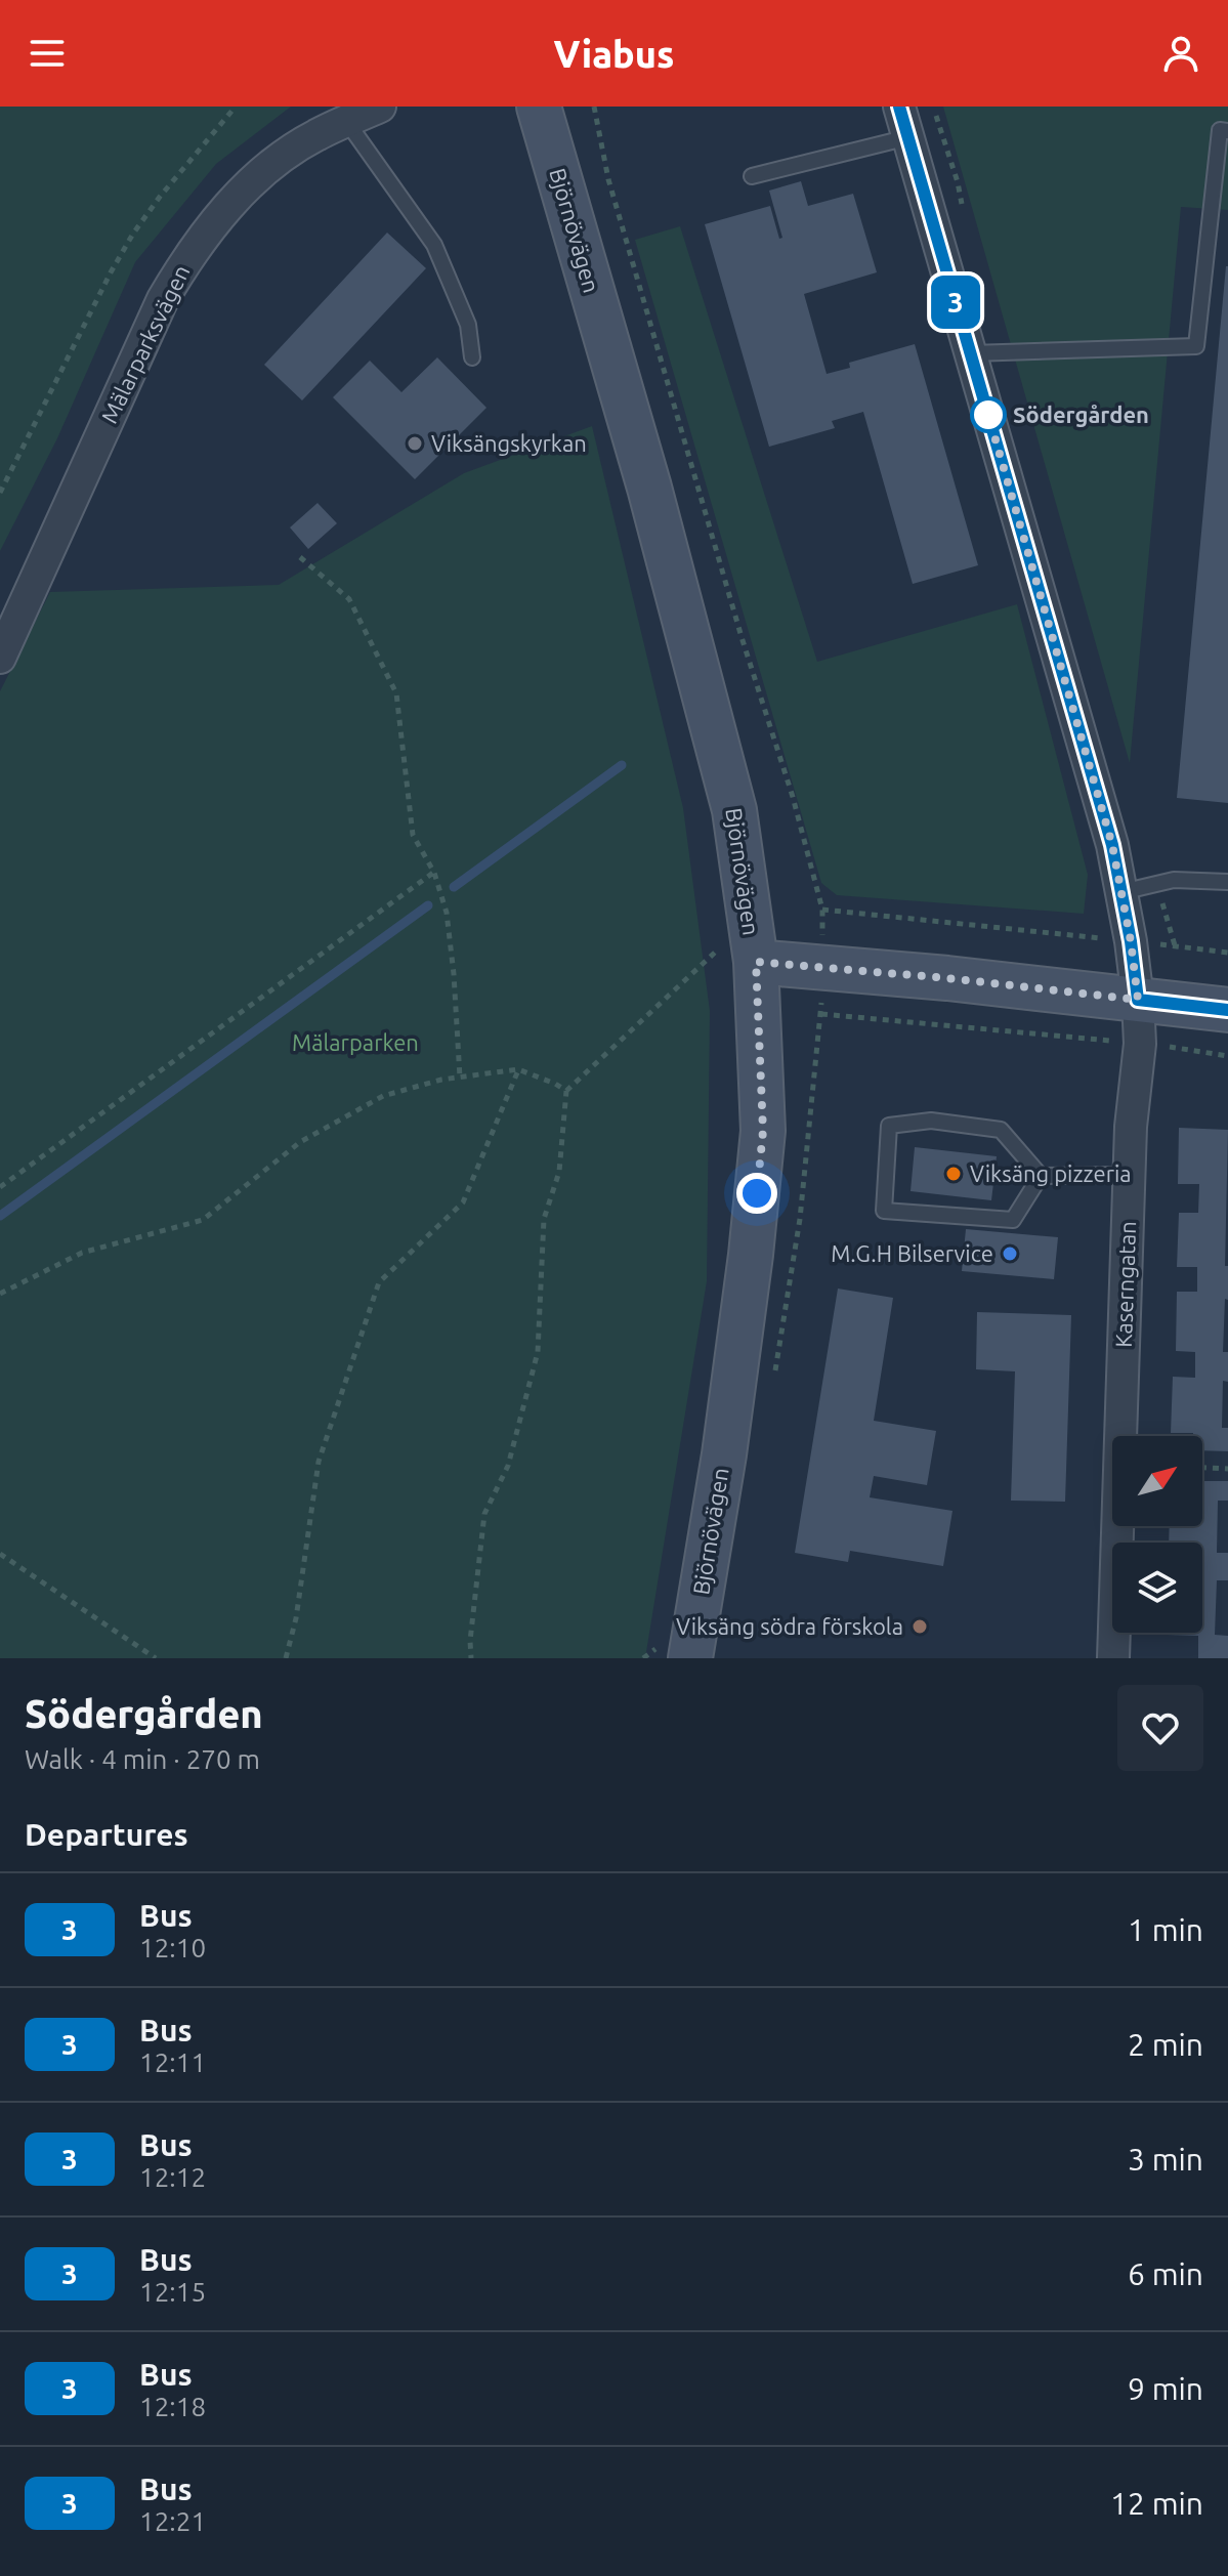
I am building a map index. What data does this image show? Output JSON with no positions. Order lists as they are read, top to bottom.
{
  "streets": {
    "main road": ["Björnövägen"],
    "street": ["Mälarparksvägen", "Kaserngatan"]
  },
  "parks": ["Mälarparken"],
  "places": [
    "Södergården",
    "Viksängskyrkan",
    "Viksäng pizzeria",
    "M.G.H Bilservice",
    "Viksäng södra förskola"
  ],
  "lines": ["bus line 3"],
  "north": "top right",
  "page": {
    "header": "Viabus",
    "on_map": "3",
    "heading": [
      ["Södergården", "Walk · 4 min · 270 m"],
      "Departures"
    ],
    "list": [
      {
        "mark": "3",
        "name": "Bus",
        "note": "12:10",
        "value": "1 min"
      },
      {
        "mark": "3",
        "name": "Bus",
        "note": "12:11",
        "value": "2 min"
      },
      {
        "mark": "3",
        "name": "Bus",
        "note": "12:12",
        "value": "3 min"
      },
      {
        "mark": "3",
        "name": "Bus",
        "note": "12:15",
        "value": "6 min"
      },
      {
        "mark": "3",
        "name": "Bus",
        "note": "12:18",
        "value": "9 min"
      },
      {
        "mark": "3",
        "name": "Bus",
        "note": "12:21",
        "value": "12 min"
      }
    ]
  }
}
